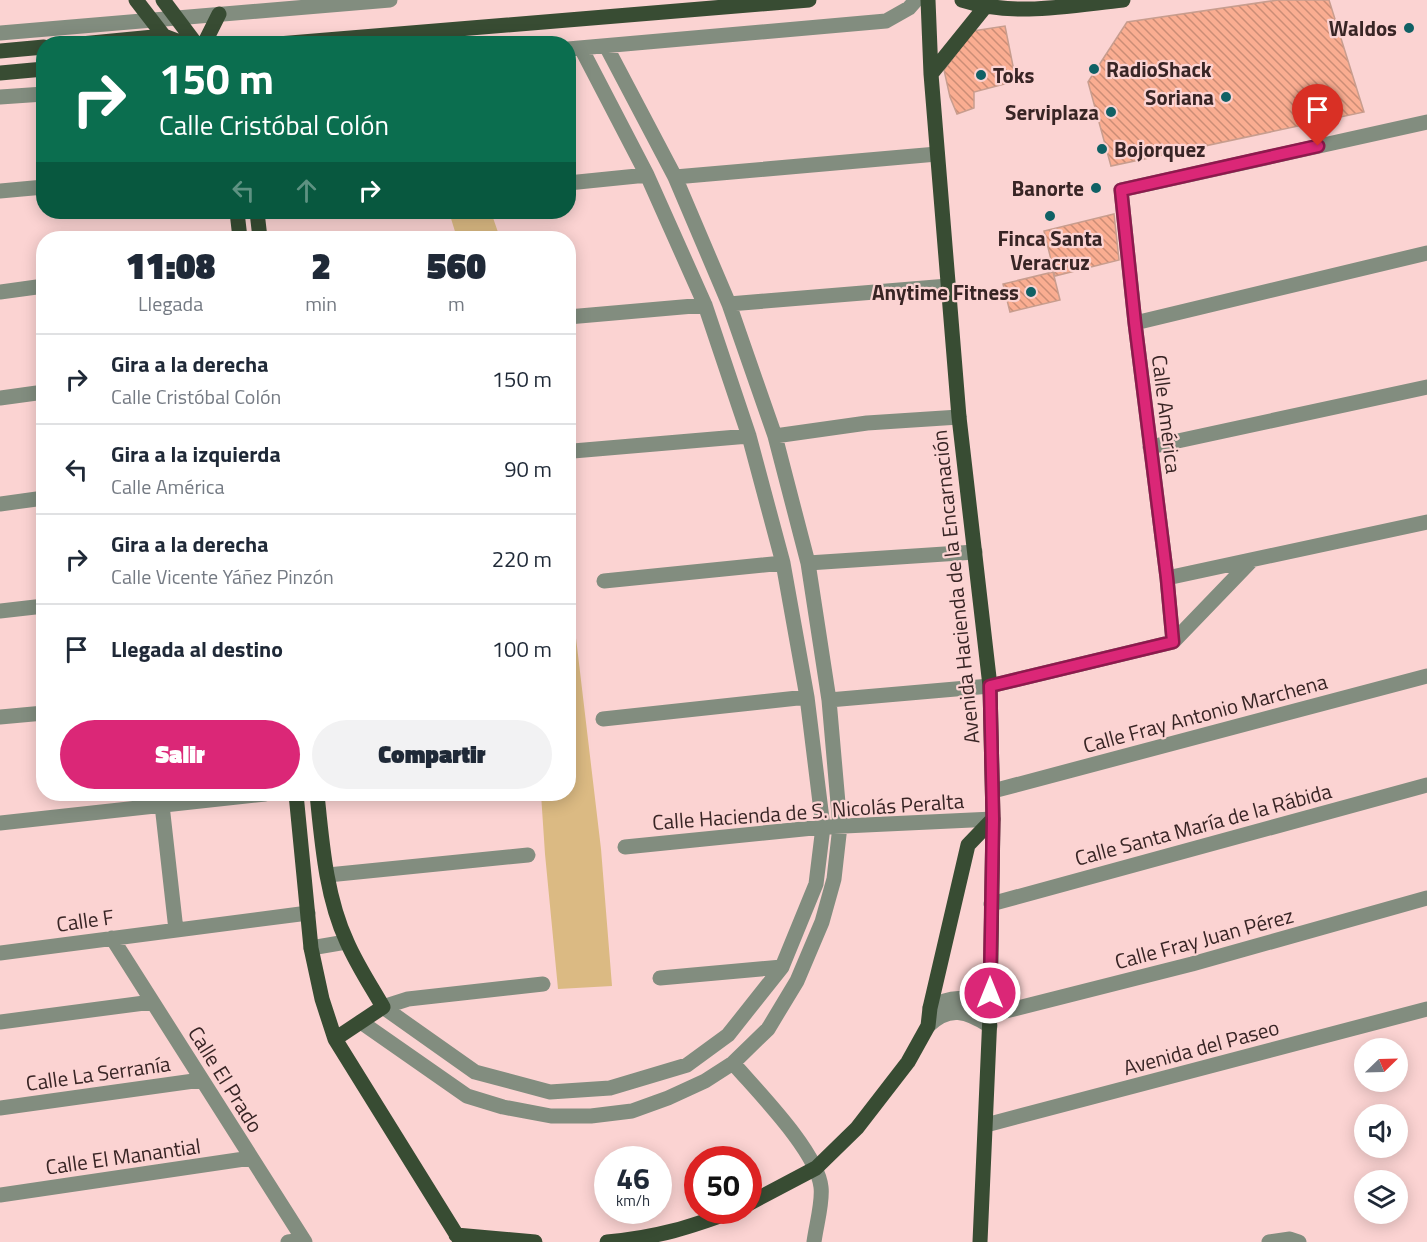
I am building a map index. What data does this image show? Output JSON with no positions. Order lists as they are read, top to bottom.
{
  "streets": {
    "main road": ["Avenida Hacienda de la Encarnación"],
    "street": [
      "Calle América",
      "Calle Fray Antonio Marchena",
      "Calle Hacienda de S. Nicolás Peralta",
      "Calle Santa María de la Rábida",
      "Calle F",
      "Calle Fray Juan Pérez",
      "Avenida del Paseo",
      "Calle La Serranía",
      "Calle El Prado",
      "Calle El Manantial"
    ]
  },
  "crossings": [
    ["Avenida Hacienda de la Encarnación", "Calle Fray Antonio Marchena"],
    ["Avenida Hacienda de la Encarnación", "Calle Hacienda de S. Nicolás Peralta"],
    ["Avenida Hacienda de la Encarnación", "Calle Santa María de la Rábida"],
    ["Avenida Hacienda de la Encarnación", "Calle Fray Juan Pérez"],
    ["Avenida Hacienda de la Encarnación", "Avenida del Paseo"],
    ["Calle F", "Calle El Prado"],
    ["Calle La Serranía", "Calle El Prado"],
    ["Calle El Prado", "Calle El Manantial"]
  ],
  "places": [
    "Waldos",
    "RadioShack",
    "Toks",
    "Soriana",
    "Serviplaza",
    "Bojorquez",
    "Banorte",
    "Finca Santa Veracruz",
    "Anytime Fitness"
  ],
  "north": "top right",
  "page": {
    "turn": ["150 m", "Calle Cristóbal Colón"],
    "eta": [
      "11:08",
      "Llegada",
      "2",
      "min",
      "560",
      "m"
    ],
    "list": [
      {
        "name": "Gira a la derecha",
        "note": "Calle Cristóbal Colón",
        "value": "150 m"
      },
      {
        "name": "Gira a la izquierda",
        "note": "Calle América",
        "value": "90 m"
      },
      {
        "name": "Gira a la derecha",
        "note": "Calle Vicente Yáñez Pinzón",
        "value": "220 m"
      },
      {
        "name": "Llegada al destino",
        "value": "100 m"
      }
    ],
    "buttons": ["Salir", "Compartir"],
    "speed": "46 km/h",
    "limit": "50"
  }
}
